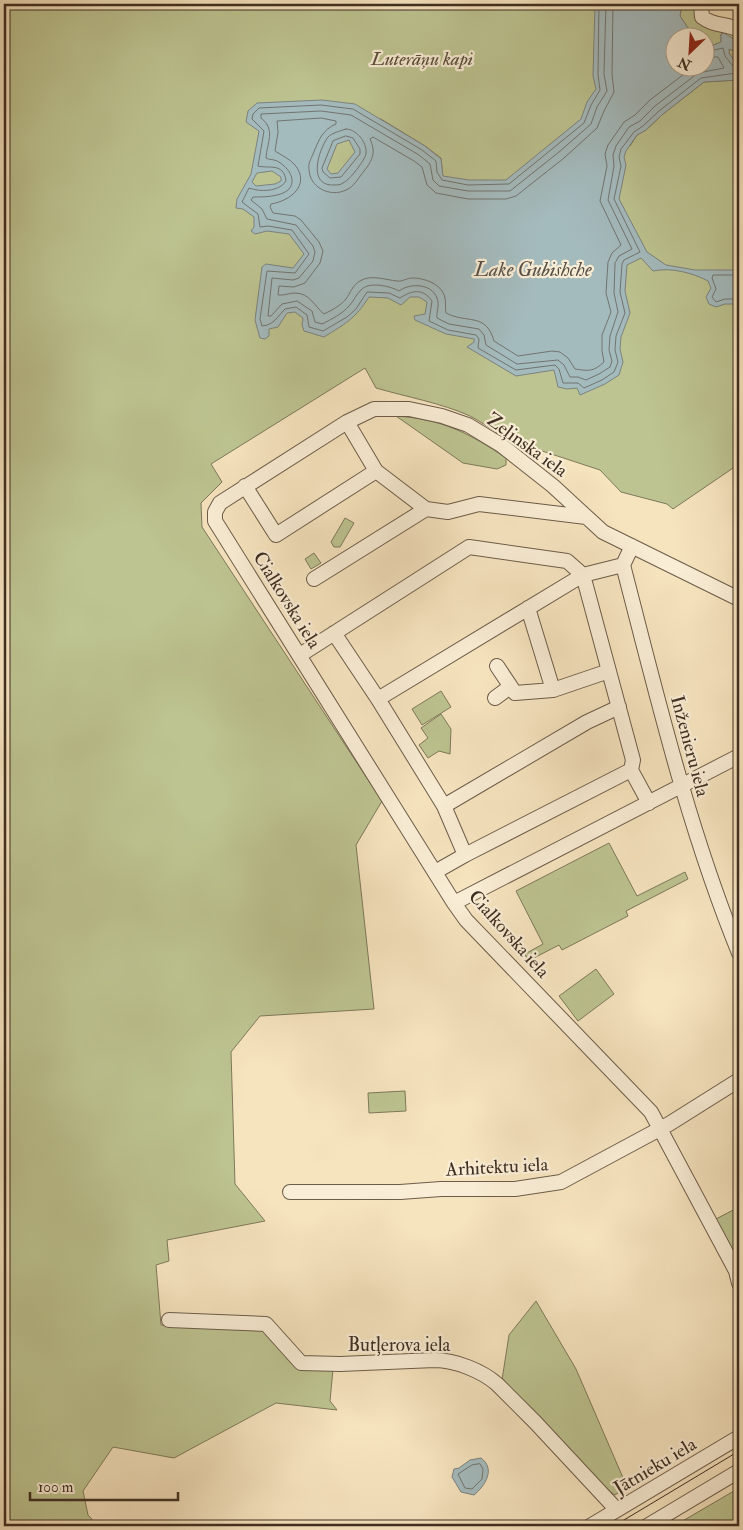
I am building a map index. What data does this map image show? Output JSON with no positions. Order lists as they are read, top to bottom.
{
  "streets": {
    "street": [
      "Zeļinska iela",
      "Cialkovska iela",
      "Inženieru iela",
      "Arhitektu iela",
      "Butļerova iela",
      "Jātnieku iela"
    ]
  },
  "crossings": [
    ["Zeļinska iela", "Cialkovska iela"],
    ["Cialkovska iela", "Arhitektu iela"],
    ["Butļerova iela", "Jātnieku iela"]
  ],
  "water": ["Lake Gubishche"],
  "parks": ["Luterāņu kapi"],
  "scale_bar": "100 m",
  "north": "bottom left"
}
